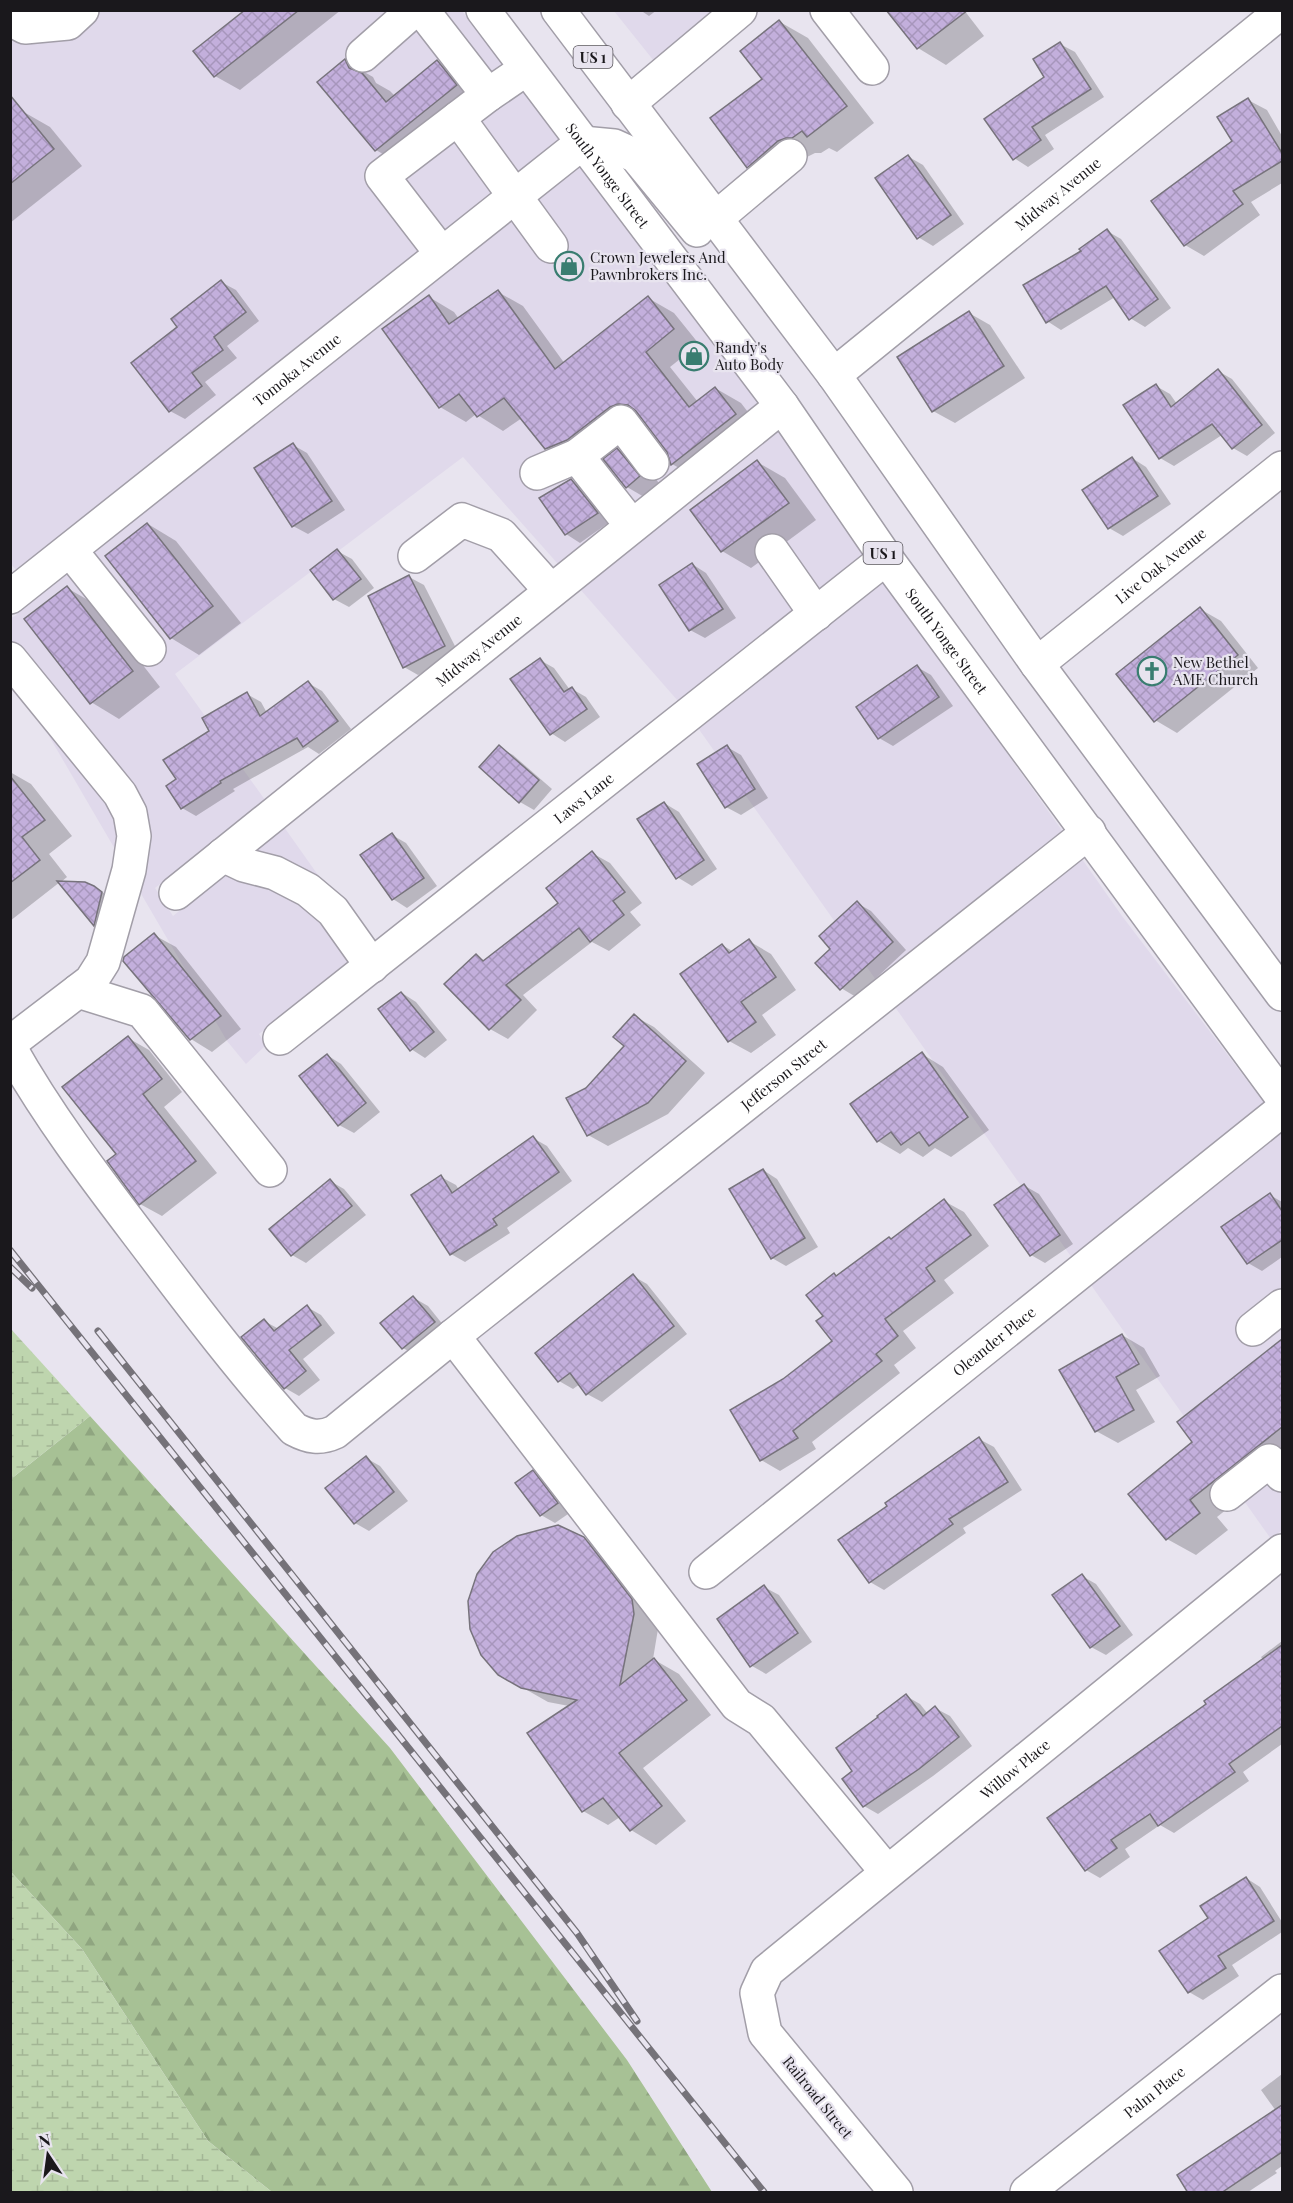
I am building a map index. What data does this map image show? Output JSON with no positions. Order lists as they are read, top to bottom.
{
  "streets": {
    "street": [
      "US 1",
      "South Yonge Street",
      "Midway Avenue",
      "Tomoka Avenue",
      "Live Oak Avenue",
      "Laws Lane",
      "Jefferson Street",
      "Oleander Place",
      "Willow Place",
      "Palm Place",
      "Railroad Street"
    ]
  },
  "crossings": [
    ["US 1", "Midway Avenue"],
    ["US 1", "Live Oak Avenue"],
    ["South Yonge Street", "Midway Avenue"],
    ["South Yonge Street", "Tomoka Avenue"],
    ["South Yonge Street", "Laws Lane"],
    ["South Yonge Street", "Jefferson Street"],
    ["Willow Place", "Railroad Street"]
  ],
  "places": {
    "shop": ["Crown Jewelers And Pawnbrokers Inc.", "Randy's Auto Body"],
    "church": ["New Bethel AME Church"]
  },
  "north": "top"
}
